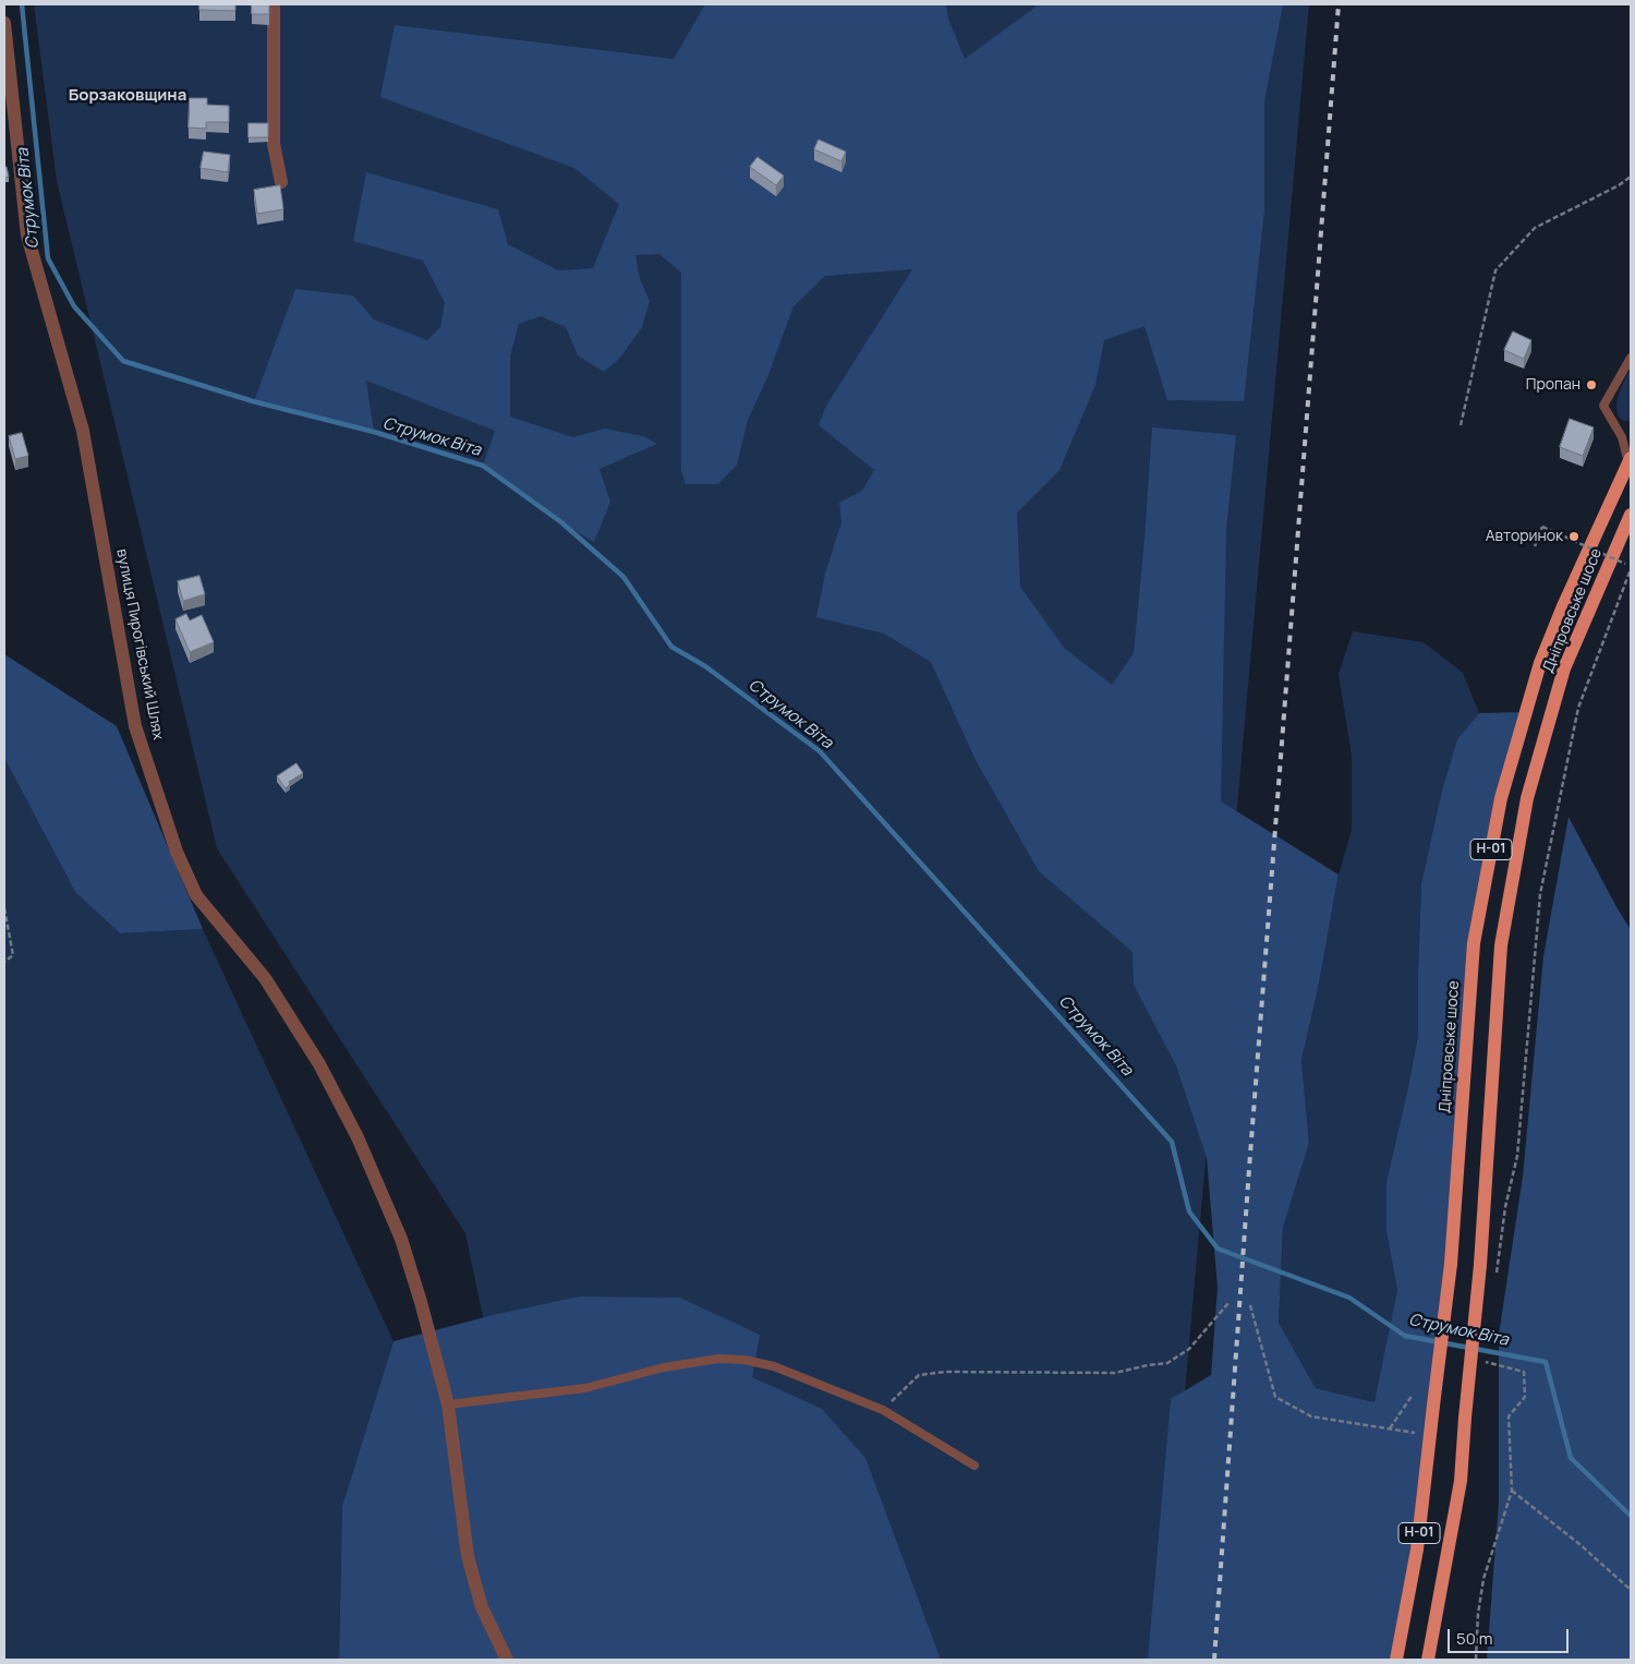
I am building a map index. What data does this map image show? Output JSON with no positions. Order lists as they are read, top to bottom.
{
  "streets": {
    "main road": ["Дніпровське шосе", "Н-01"],
    "street": ["вулиця Пирогівський Шлях"]
  },
  "districts": ["Борзаковщина"],
  "water": ["Струмок Віта"],
  "places": ["Пропан", "Авторинок"],
  "scale_bar": "50 m"
}
